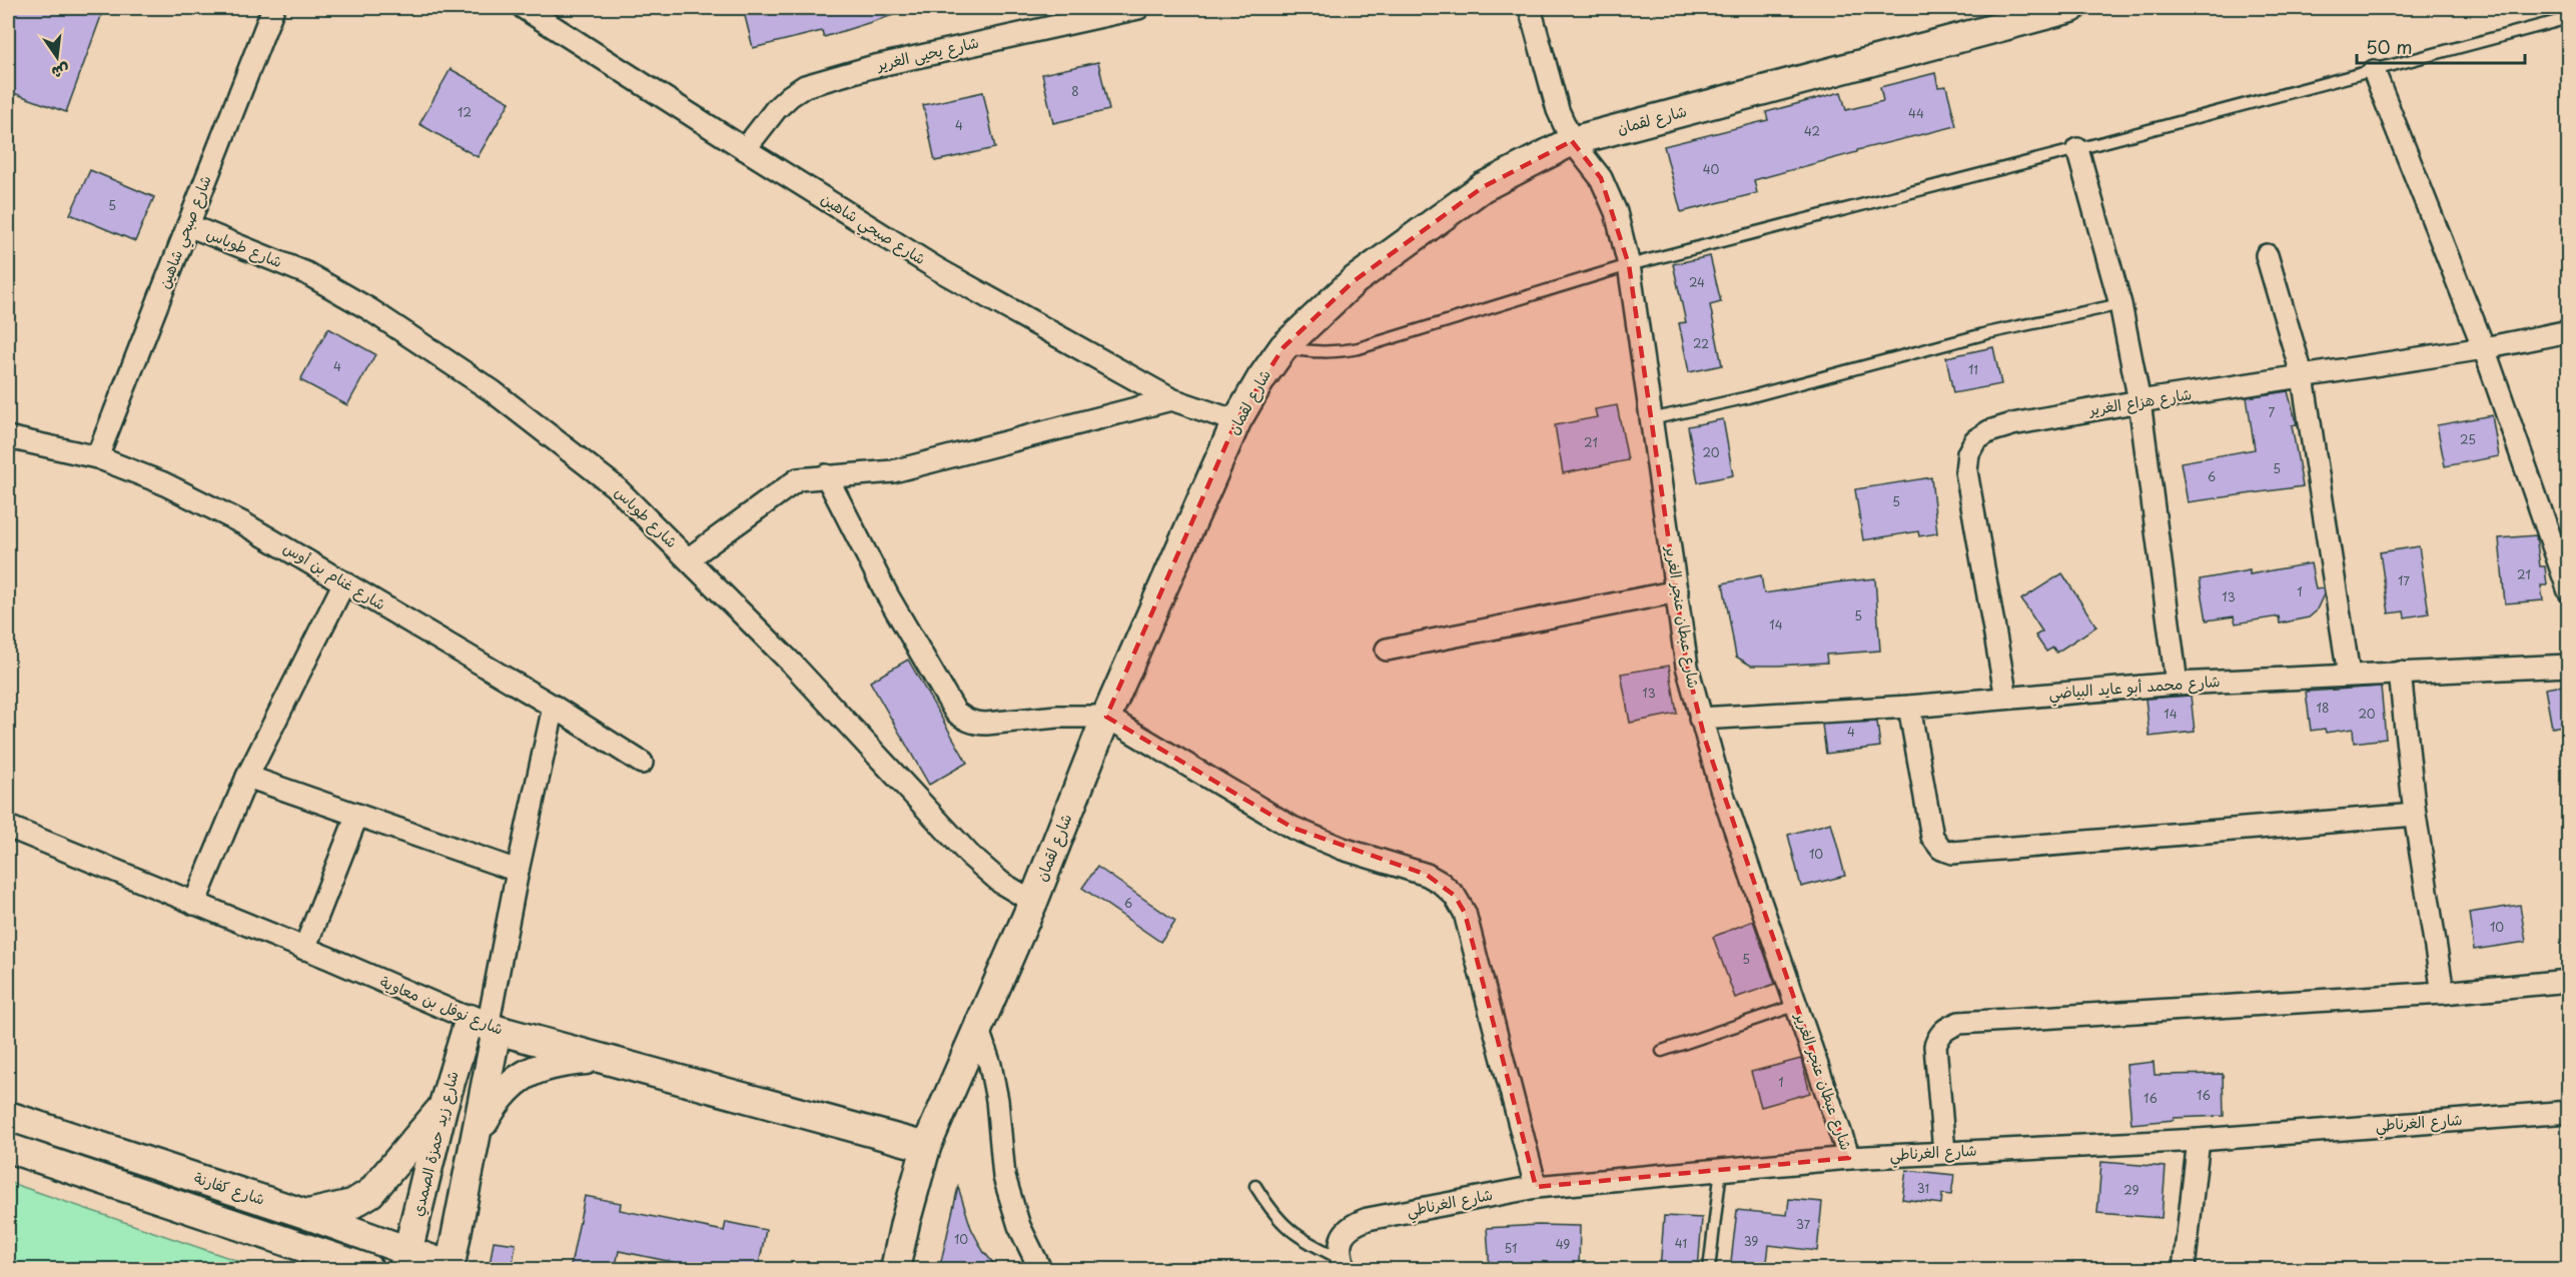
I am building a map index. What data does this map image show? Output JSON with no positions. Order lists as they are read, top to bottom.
{
  "streets": {
    "street": [
      "شارع يحيى الغرير",
      "شارع لقمان",
      "شارع صبحي شاهين",
      "شارع طوباس",
      "شارع هزاع الغرير",
      "شارع غنام بن أوس",
      "شارع عبطان عنجر الغرير",
      "شارع محمد أبو عايد البياضي",
      "شارع نوفل بن معاوية",
      "شارع الغرناطي",
      "شارع زيد حمزة الصمدي",
      "شارع كفارنة"
    ]
  },
  "crossings": [
    ["شارع يحيى الغرير", "شارع صبحي شاهين"],
    ["شارع لقمان", "شارع صبحي شاهين"],
    ["شارع لقمان", "شارع طوباس"],
    ["شارع لقمان", "شارع عبطان عنجر الغرير"],
    ["شارع لقمان", "شارع نوفل بن معاوية"],
    ["شارع صبحي شاهين", "شارع طوباس"],
    ["شارع صبحي شاهين", "شارع غنام بن أوس"],
    ["شارع هزاع الغرير", "شارع محمد أبو عايد البياضي"],
    ["شارع عبطان عنجر الغرير", "شارع محمد أبو عايد البياضي"],
    ["شارع عبطان عنجر الغرير", "شارع الغرناطي"],
    ["شارع نوفل بن معاوية", "شارع زيد حمزة الصمدي"],
    ["شارع زيد حمزة الصمدي", "شارع كفارنة"]
  ],
  "house_numbers": [
    "8",
    "12",
    "44",
    "4",
    "42",
    "40",
    "5",
    "24",
    "22",
    "4",
    "11",
    "7",
    "25",
    "21",
    "20",
    "5",
    "6",
    "5",
    "21",
    "17",
    "1",
    "13",
    "5",
    "14",
    "13",
    "18",
    "14",
    "20",
    "4",
    "10",
    "6",
    "10",
    "5",
    "1",
    "16",
    "16",
    "31",
    "29",
    "37",
    "10",
    "39",
    "41",
    "49",
    "51"
  ],
  "scale_bar": "50 m",
  "north": "bottom"
}
